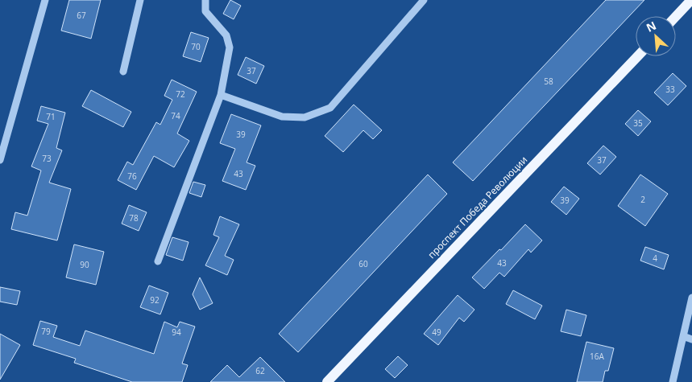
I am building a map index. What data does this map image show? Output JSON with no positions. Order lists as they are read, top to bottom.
{
  "streets": {
    "main road": ["проспект Победа Революции"]
  },
  "house_numbers": [
    "67",
    "70",
    "37",
    "58",
    "33",
    "72",
    "74",
    "71",
    "35",
    "39",
    "73",
    "37",
    "43",
    "76",
    "2",
    "39",
    "78",
    "4",
    "43",
    "60",
    "90",
    "92",
    "79",
    "94",
    "49",
    "16А",
    "62"
  ],
  "north": "top left"
}
